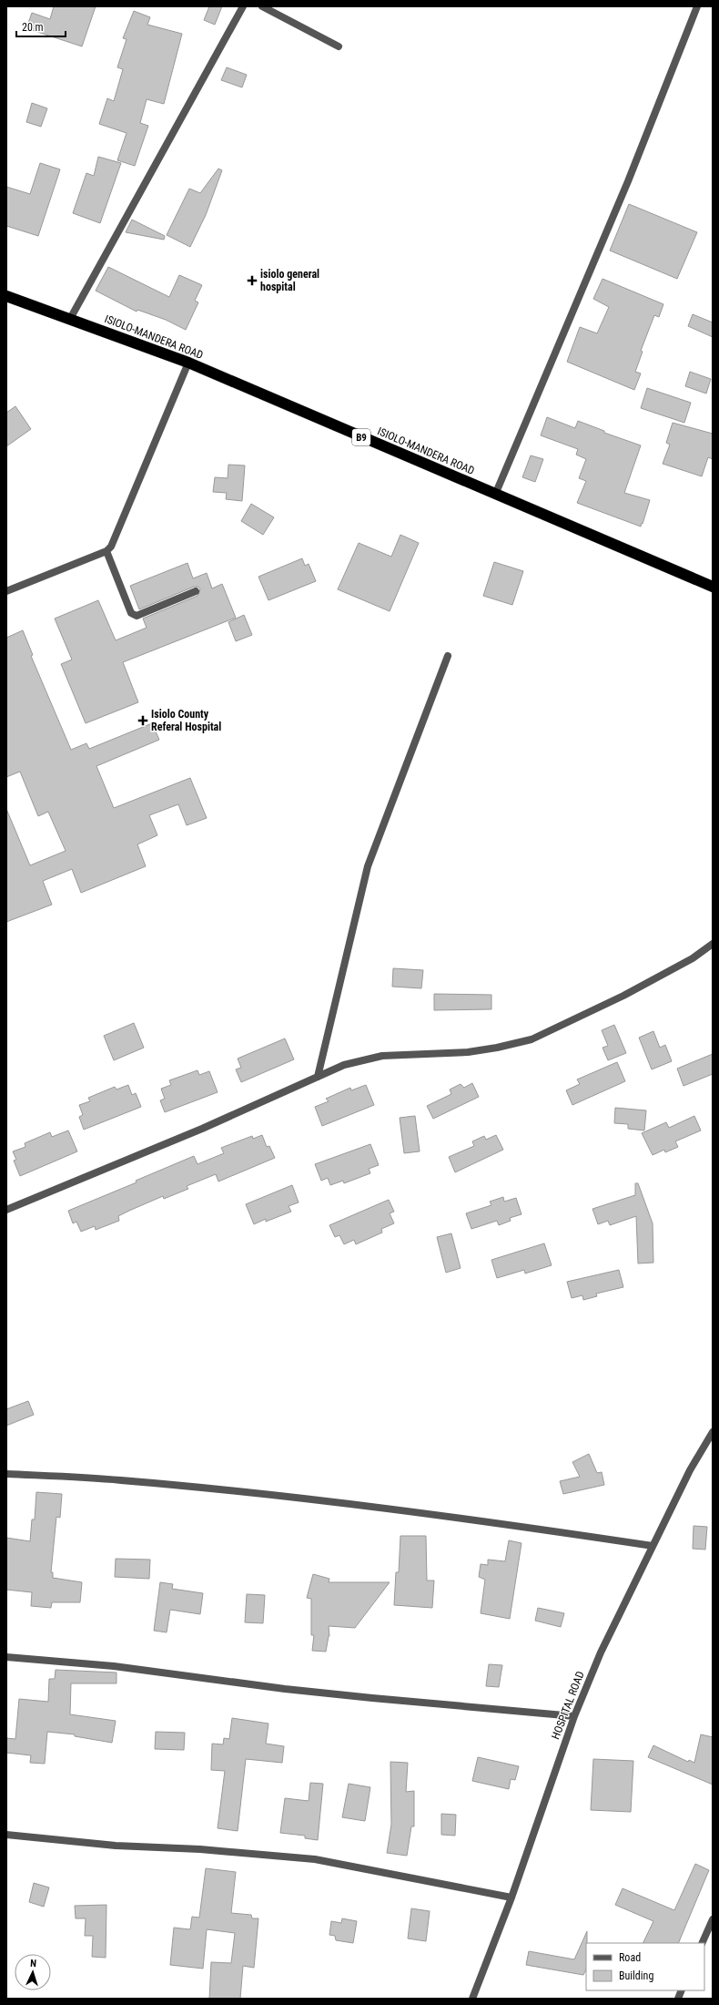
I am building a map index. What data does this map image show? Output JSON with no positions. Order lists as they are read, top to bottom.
{
  "streets": {
    "highway": ["ISIOLO-MANDERA ROAD", "B9"],
    "street": ["HOSPITAL ROAD"]
  },
  "places": {
    "health": ["isiolo general hospital", "Isiolo County Referal Hospital"]
  },
  "legend": ["Road", "Building"],
  "scale_bar": "20 m",
  "north": "top"
}
